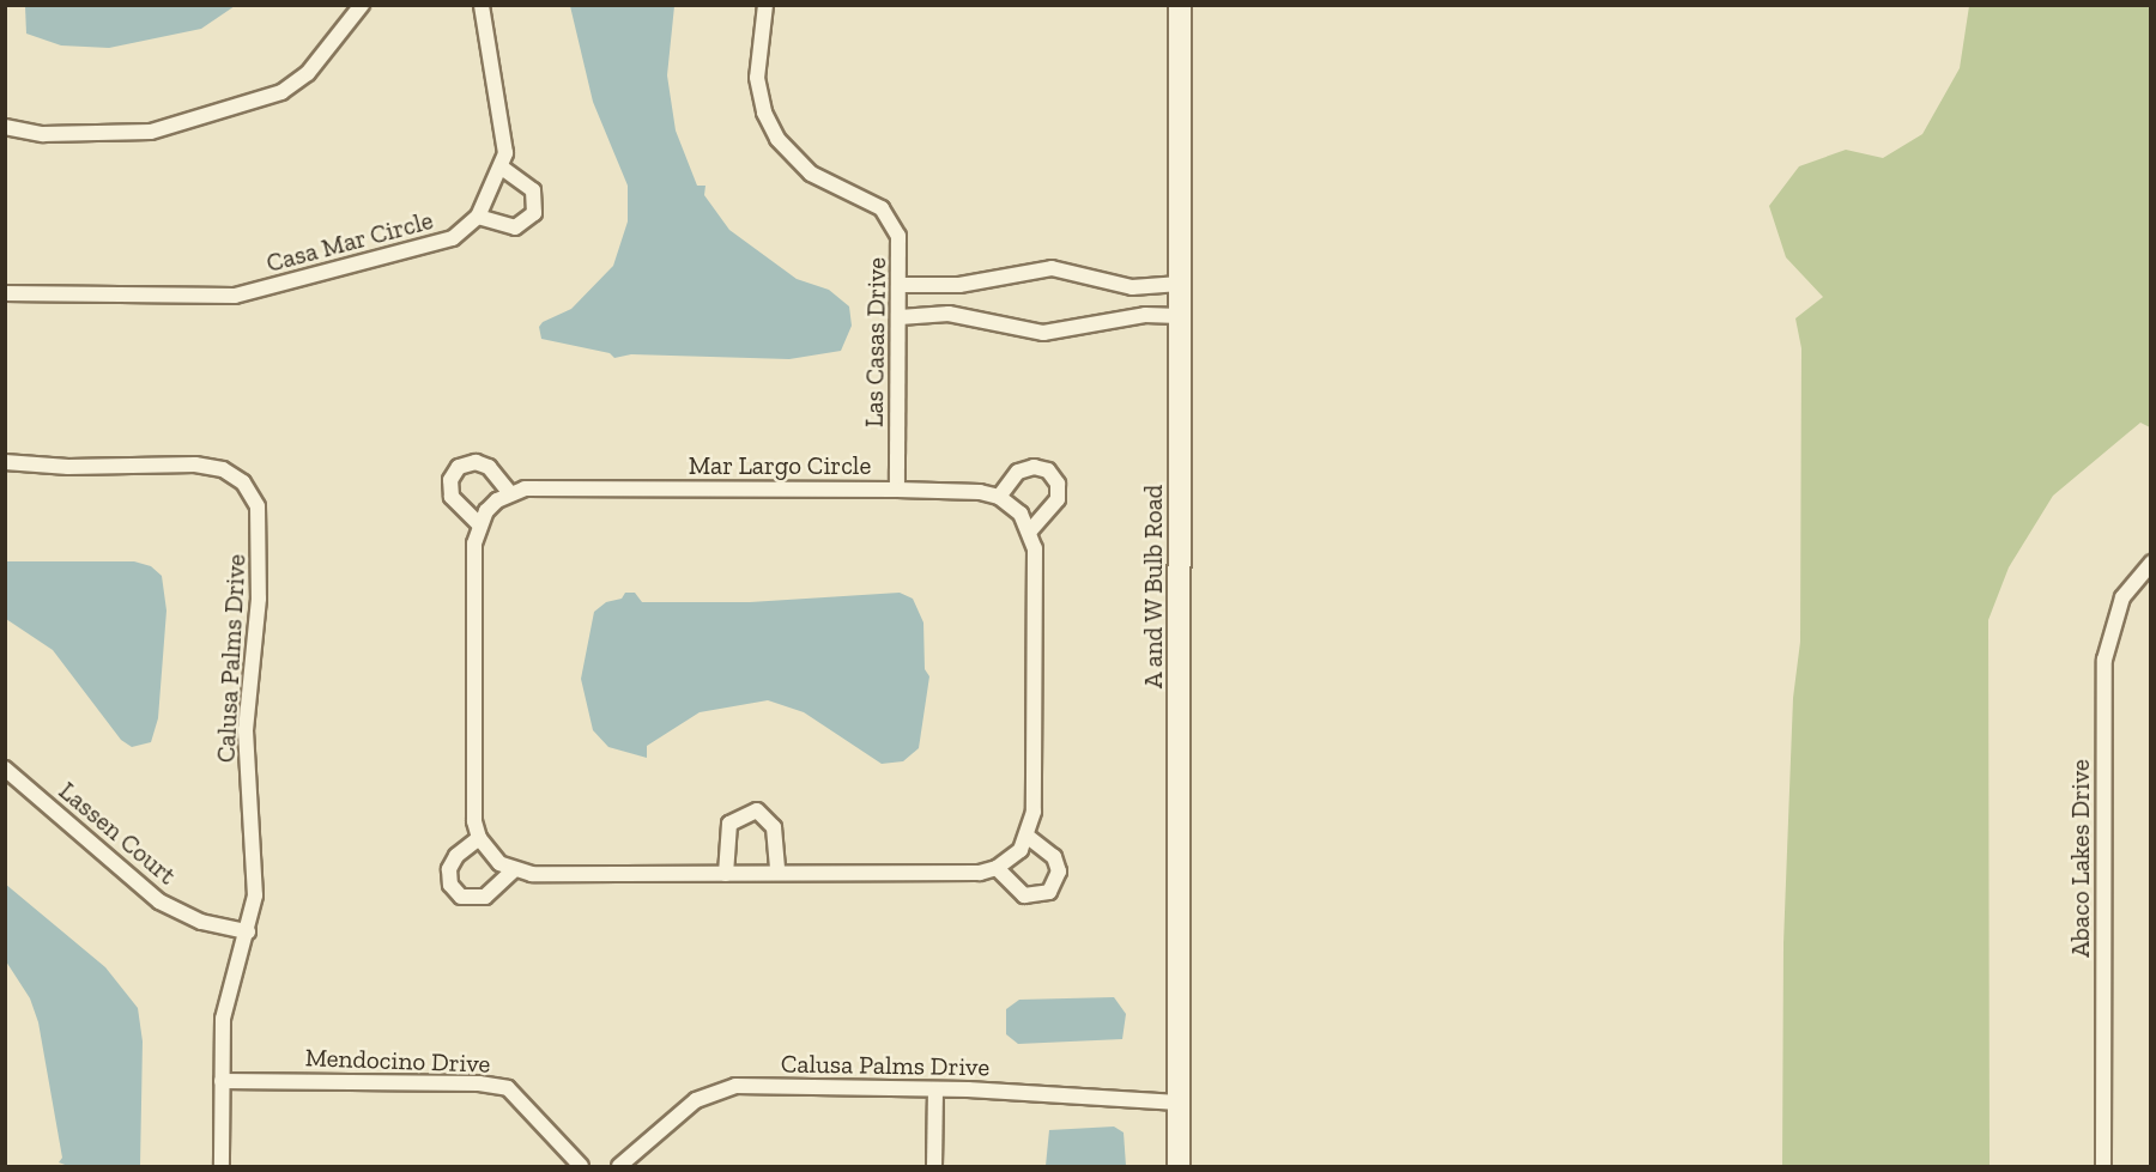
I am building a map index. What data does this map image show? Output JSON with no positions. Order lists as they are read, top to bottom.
{
  "streets": {
    "street": [
      "Casa Mar Circle",
      "Las Casas Drive",
      "Mar Largo Circle",
      "A and W Bulb Road",
      "Calusa Palms Drive",
      "Lassen Court",
      "Abaco Lakes Drive",
      "Mendocino Drive"
    ]
  },
  "crossings": [
    ["Las Casas Drive", "Mar Largo Circle"],
    ["A and W Bulb Road", "Calusa Palms Drive"],
    ["Calusa Palms Drive", "Lassen Court"],
    ["Calusa Palms Drive", "Mendocino Drive"]
  ]
}
